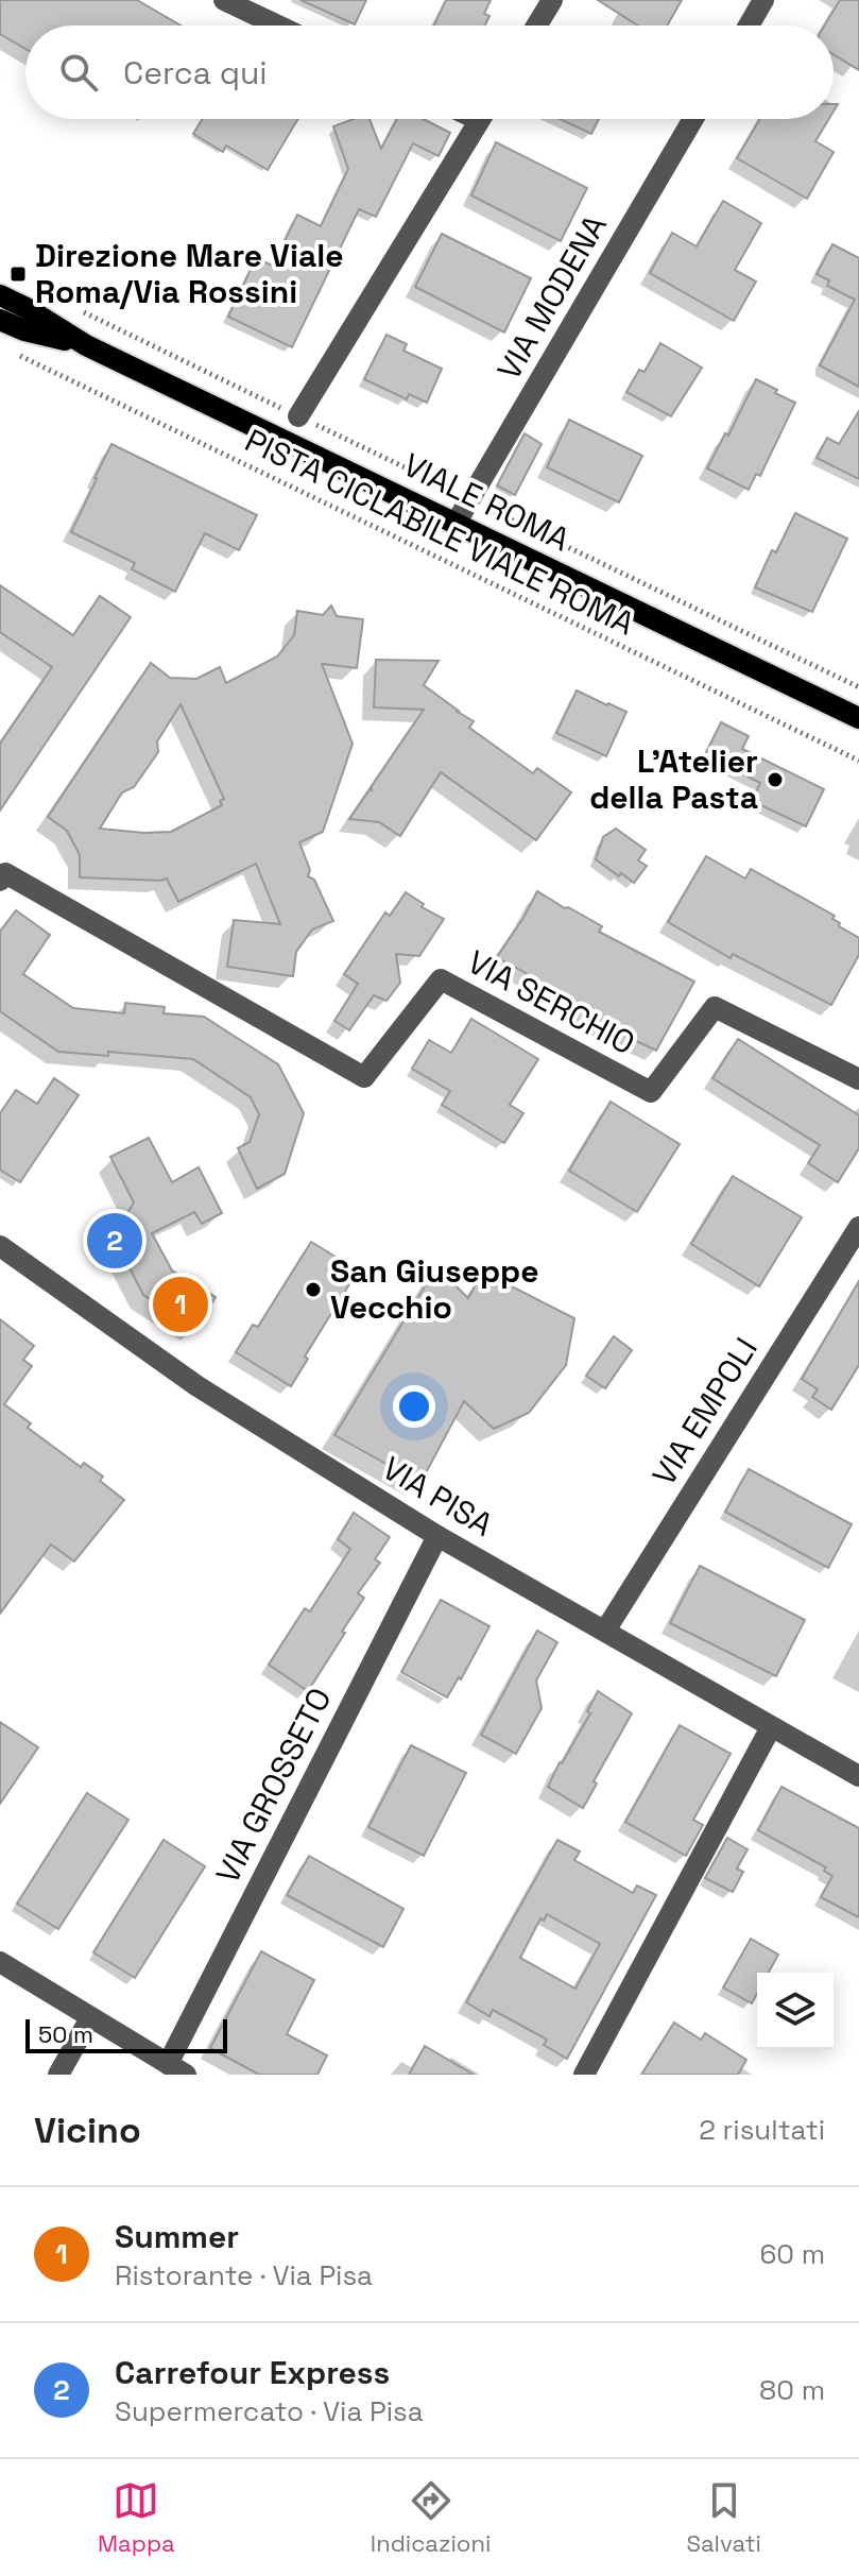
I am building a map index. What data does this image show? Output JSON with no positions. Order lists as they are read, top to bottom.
{
  "streets": {
    "main road": ["VIALE ROMA"],
    "street": [
      "VIA MODENA",
      "VIA SERCHIO",
      "VIA EMPOLI",
      "VIA PISA",
      "VIA GROSSETO"
    ],
    "path": ["PISTA CICLABILE VIALE ROMA"]
  },
  "crossings": [
    ["VIA MODENA", "VIALE ROMA"],
    ["VIA MODENA", "PISTA CICLABILE VIALE ROMA"],
    ["VIA EMPOLI", "VIA PISA"],
    ["VIA PISA", "VIA GROSSETO"]
  ],
  "places": {
    "transit": ["Direzione Mare Viale Roma/Via Rossini"],
    "other": ["L'Atelier della Pasta", "San Giuseppe Vecchio"]
  },
  "scale_bar": "50 m",
  "page": {
    "search": "Cerca qui",
    "pins": ["2", "1"],
    "scale": "50 m",
    "heading": ["Vicino", "2 risultati"],
    "list": [
      {
        "mark": "1",
        "name": "Summer",
        "note": "Ristorante · Via Pisa",
        "value": "60 m"
      },
      {
        "mark": "2",
        "name": "Carrefour Express",
        "note": "Supermercato · Via Pisa",
        "value": "80 m"
      }
    ],
    "nav": ["Mappa", "Indicazioni", "Salvati"]
  }
}
